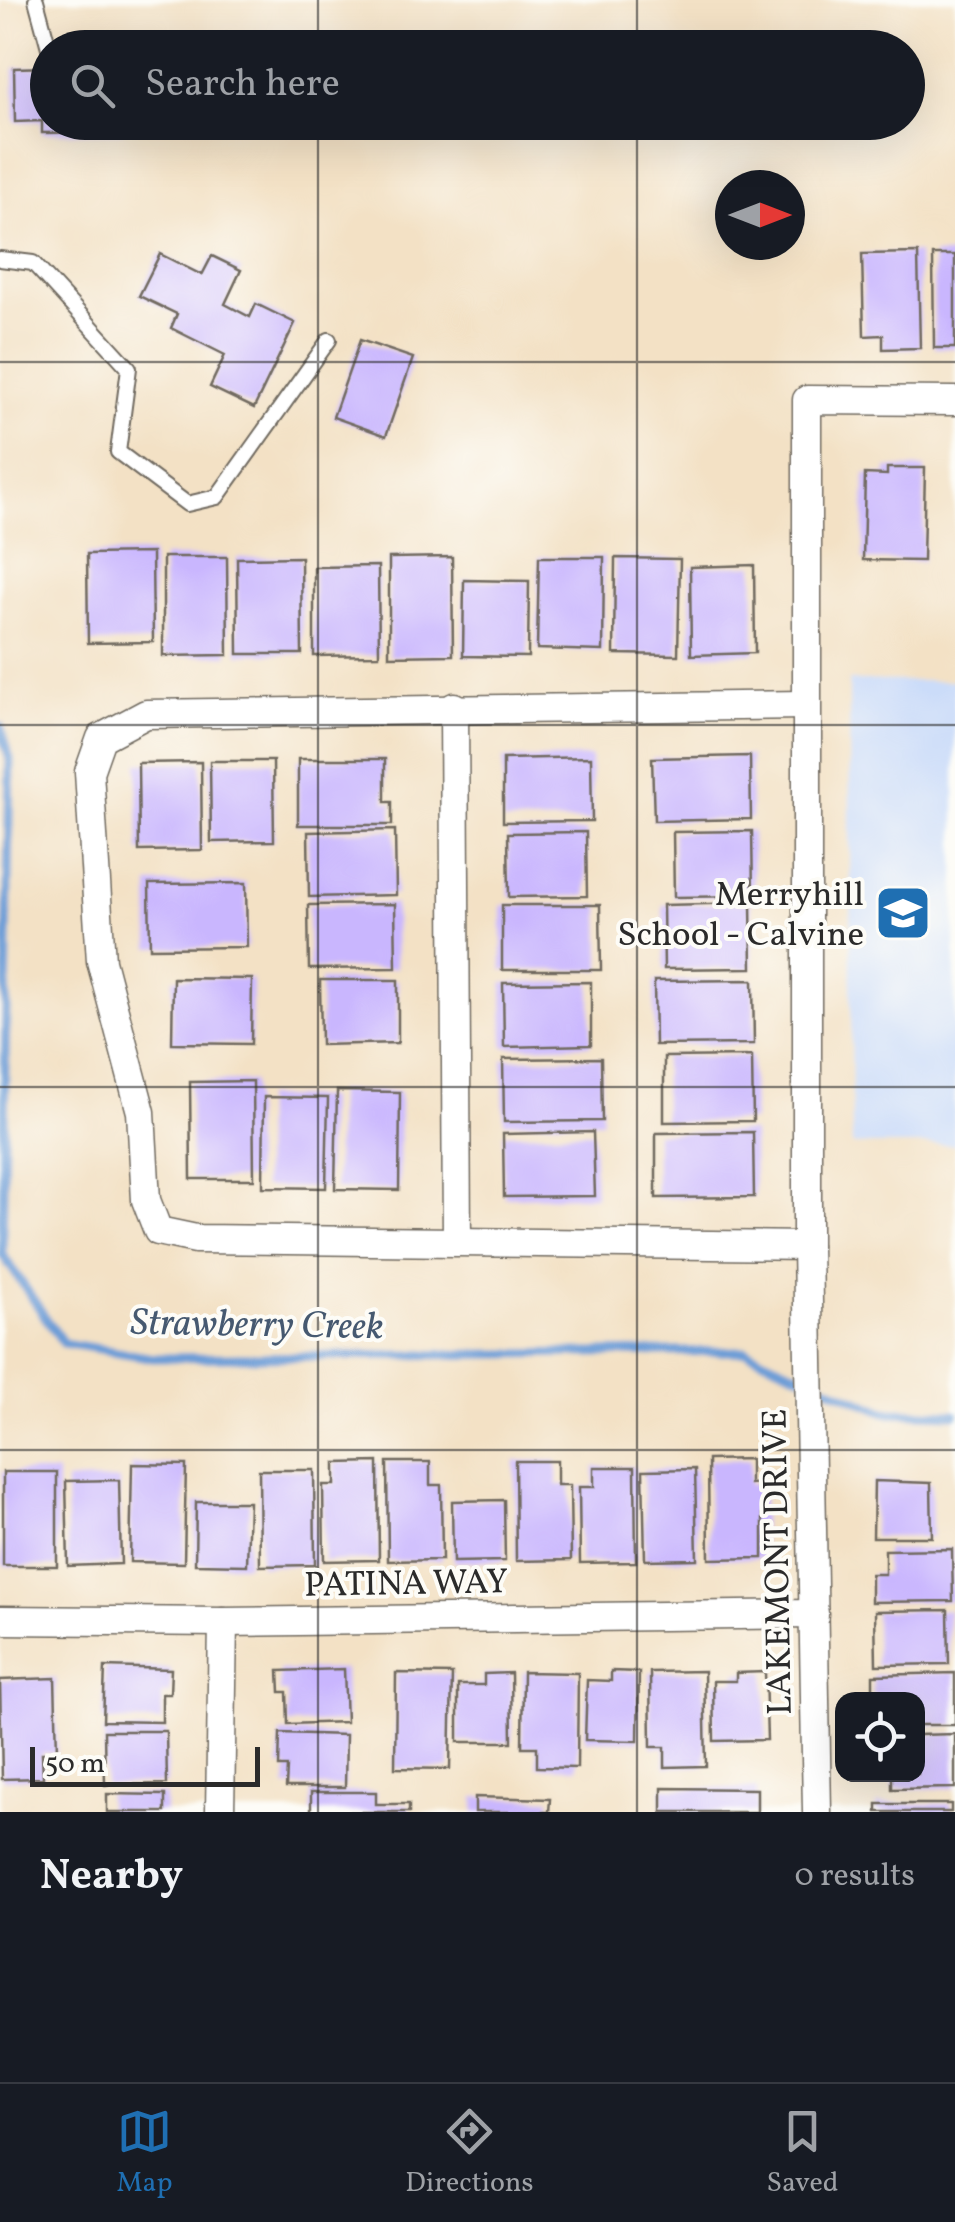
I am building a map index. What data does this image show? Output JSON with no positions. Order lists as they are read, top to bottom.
{
  "streets": {
    "street": ["LAKEMONT DRIVE", "PATINA WAY"]
  },
  "crossings": [
    ["LAKEMONT DRIVE", "PATINA WAY"]
  ],
  "water": ["Strawberry Creek"],
  "places": {
    "school or university": ["Merryhill School - Calvine"]
  },
  "scale_bar": "50 m",
  "north": "right",
  "page": {
    "search": "Search here",
    "scale": "50 m",
    "heading": ["Nearby", "0 results"],
    "nav": ["Map", "Directions", "Saved"]
  }
}
